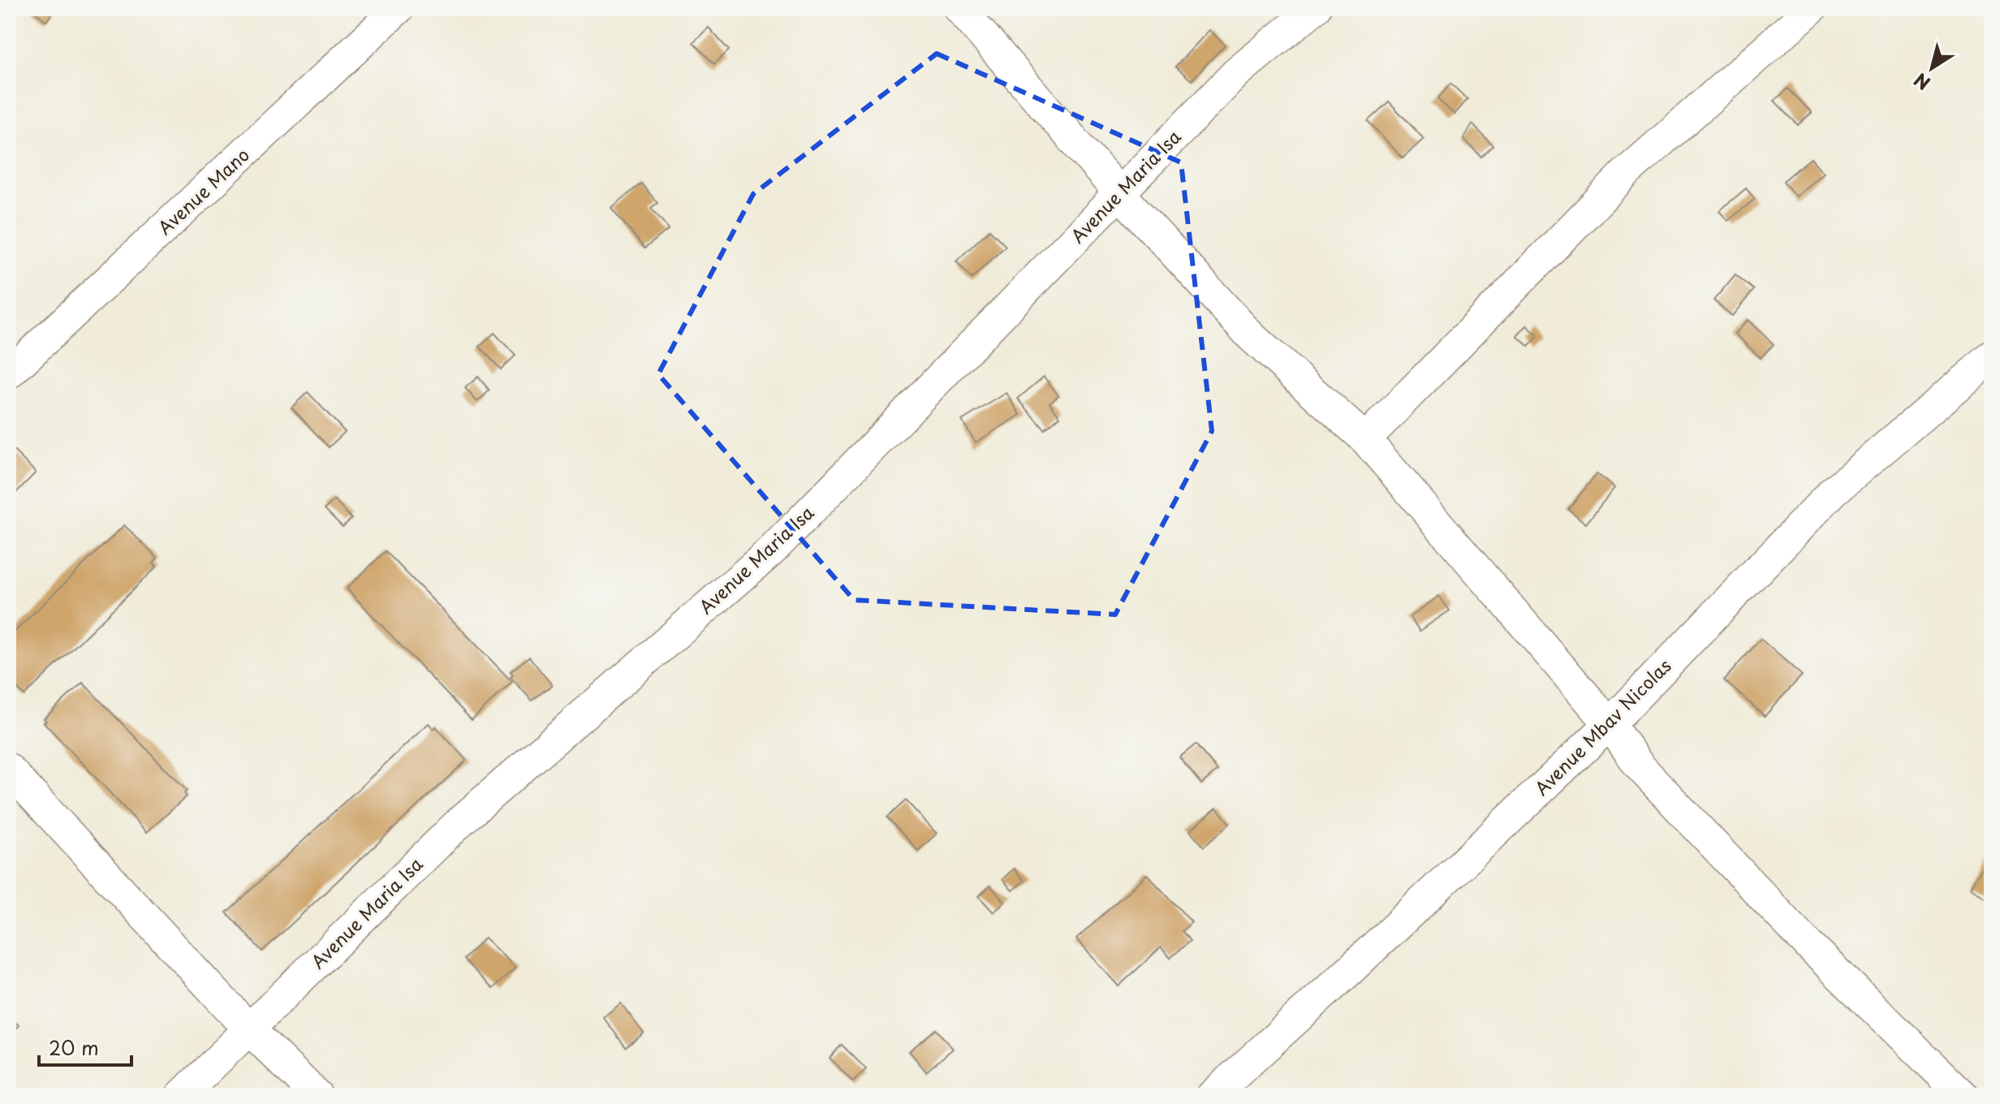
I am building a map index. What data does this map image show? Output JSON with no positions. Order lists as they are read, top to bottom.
{
  "streets": {
    "street": ["Avenue Maria Isa", "Avenue Mano", "Avenue Mbav Nicolas"]
  },
  "scale_bar": "20 m",
  "north": "bottom left"
}
